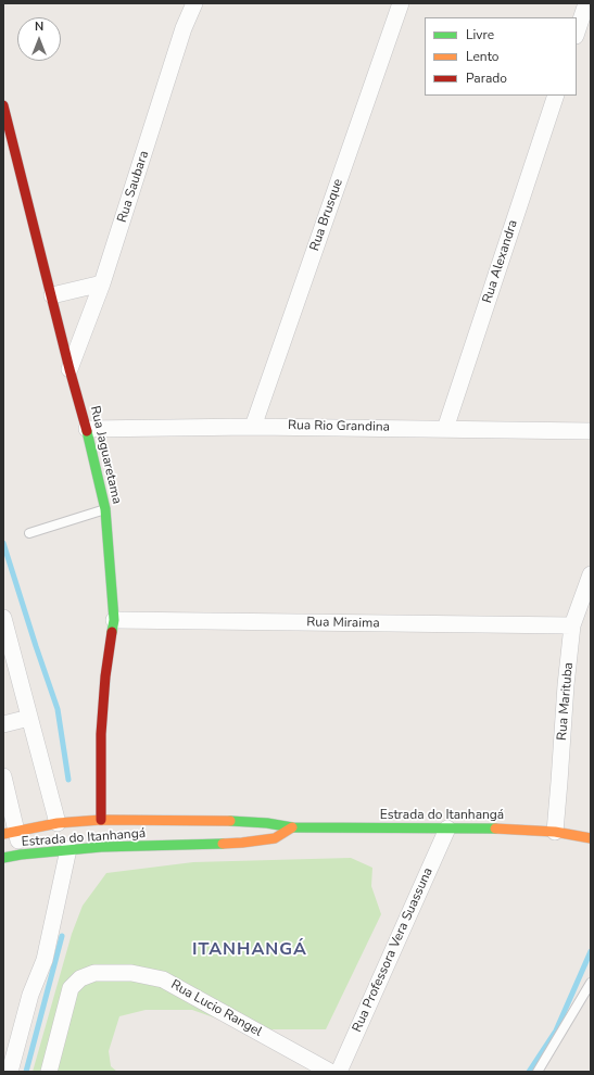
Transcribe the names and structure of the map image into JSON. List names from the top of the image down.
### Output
{
  "streets": {
    "main road": ["Rua Jaguaretama", "Estrada do Itanhangá"],
    "street": [
      "Rua Saubara",
      "Rua Brusque",
      "Rua Alexandra",
      "Rua Rio Grandina",
      "Rua Miraima",
      "Rua Marituba",
      "Rua Professora Vera Suassuna",
      "Rua Lucio Rangel"
    ]
  },
  "crossings": [
    ["Rua Saubara", "Rua Jaguaretama"],
    ["Rua Brusque", "Rua Rio Grandina"],
    ["Rua Alexandra", "Rua Rio Grandina"],
    ["Rua Rio Grandina", "Rua Jaguaretama"],
    ["Rua Jaguaretama", "Rua Miraima"],
    ["Rua Jaguaretama", "Estrada do Itanhangá"],
    ["Rua Miraima", "Rua Marituba"],
    ["Rua Marituba", "Estrada do Itanhangá"],
    ["Estrada do Itanhangá", "Rua Professora Vera Suassuna"]
  ],
  "districts": ["ITANHANGÁ"],
  "legend": ["Livre", "Lento", "Parado"],
  "north": "top"
}
